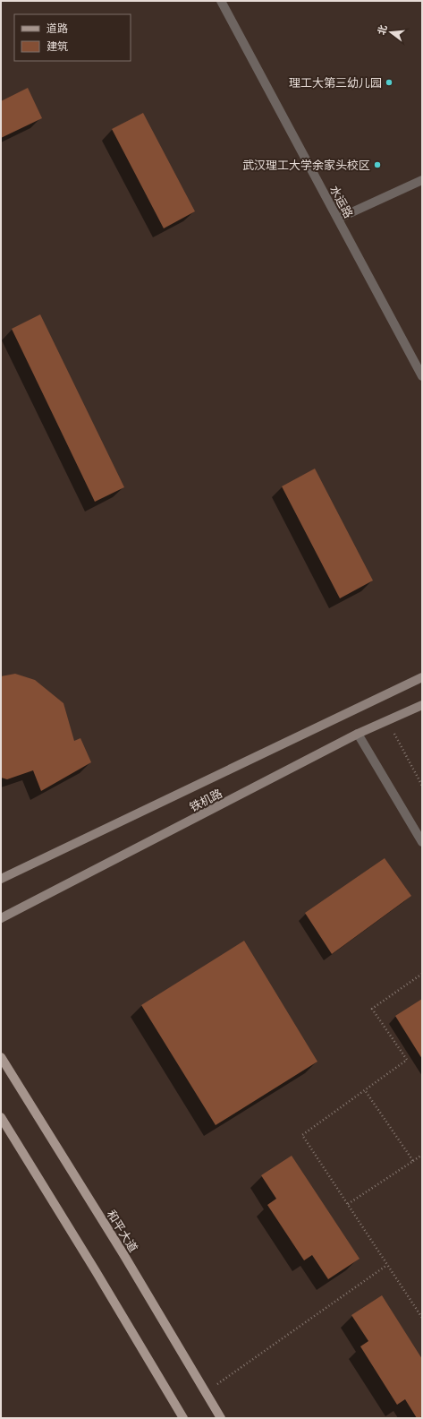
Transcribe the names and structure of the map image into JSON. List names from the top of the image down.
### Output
{
  "streets": {
    "main road": ["铁机路", "和平大道"],
    "street": ["水运路"]
  },
  "places": ["理工大第三幼儿园", "武汉理工大学余家头校区"],
  "legend": ["道路", "建筑"],
  "north": "left"
}
